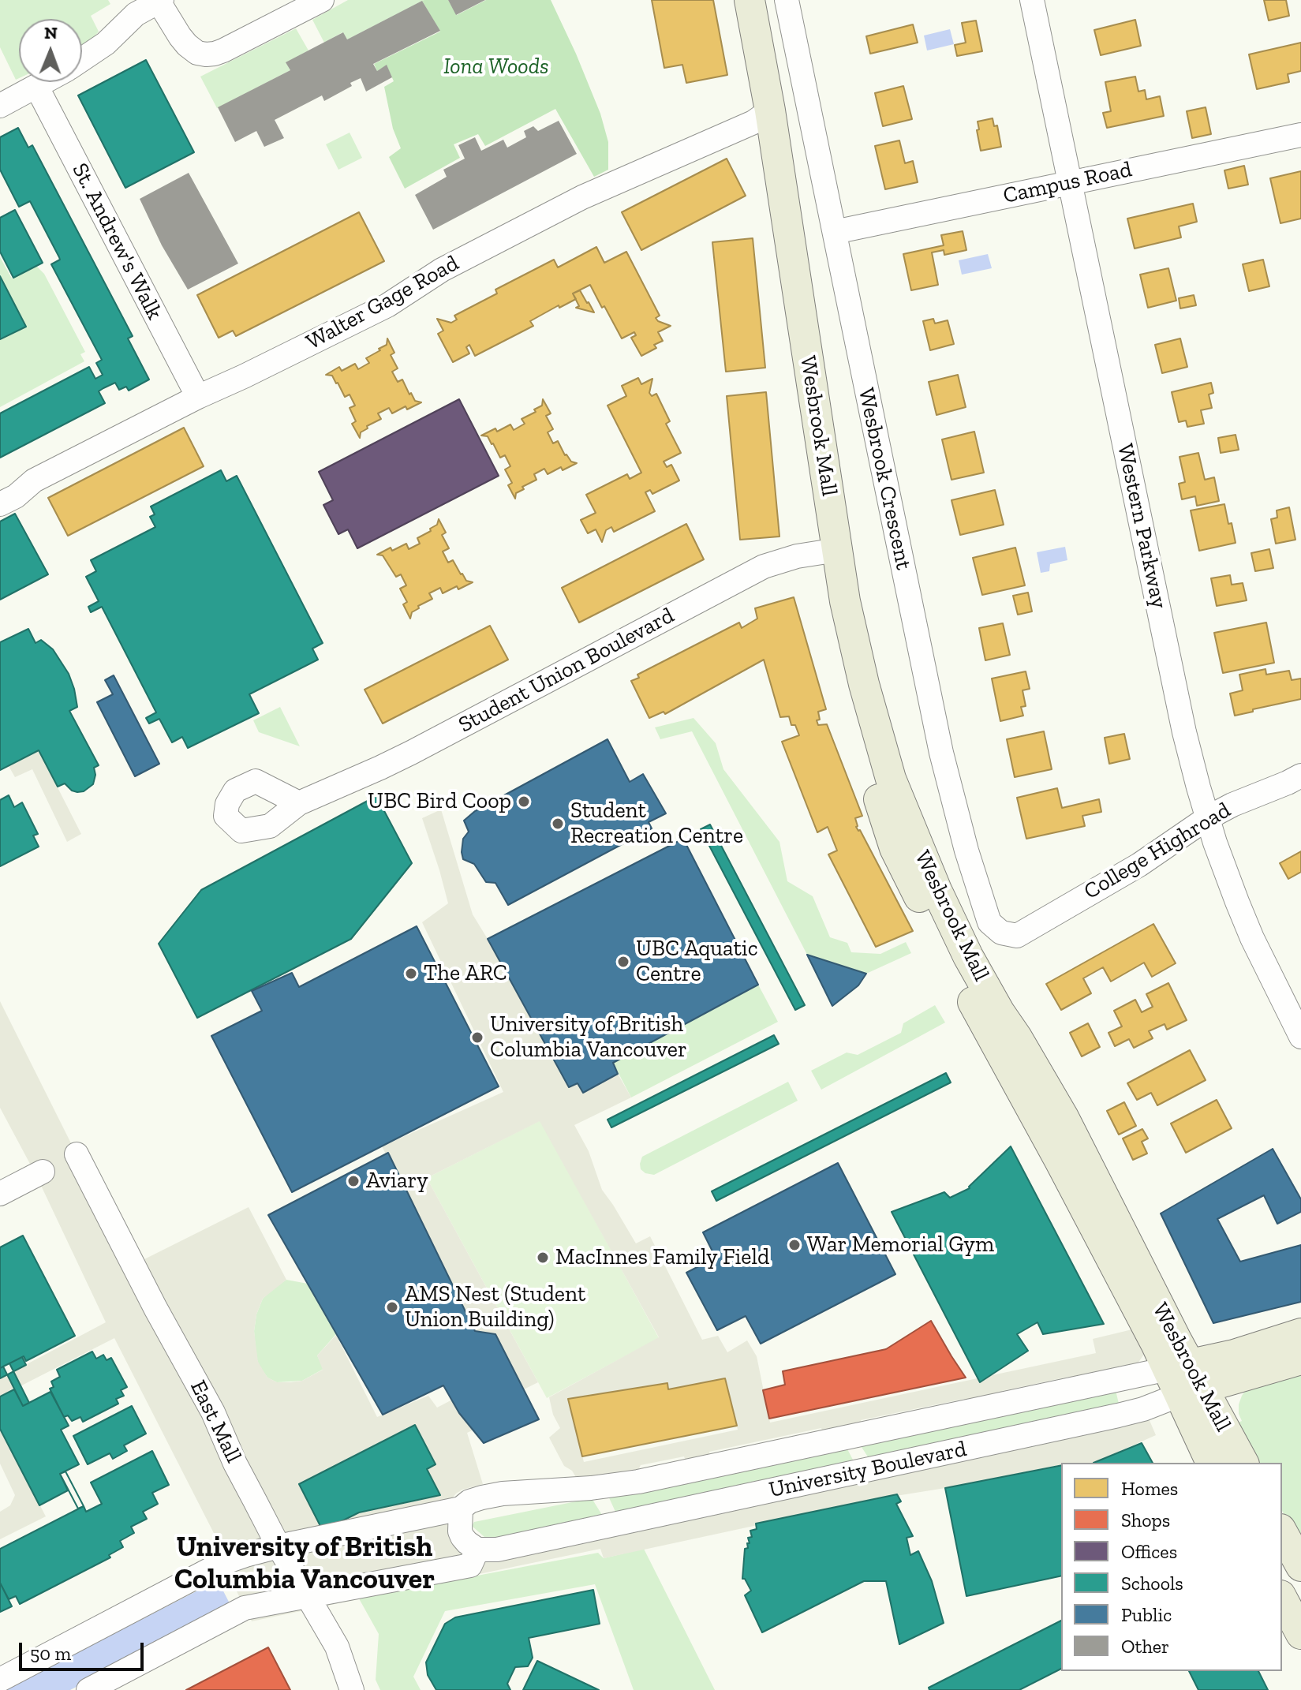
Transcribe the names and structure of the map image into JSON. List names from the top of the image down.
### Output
{
  "streets": {
    "main road": ["Wesbrook Mall", "University Boulevard"],
    "street": [
      "Campus Road",
      "St. Andrew's Walk",
      "Walter Gage Road",
      "Wesbrook Crescent",
      "Western Parkway",
      "Student Union Boulevard",
      "College Highroad",
      "East Mall"
    ]
  },
  "crossings": [
    ["Campus Road", "Wesbrook Crescent"],
    ["Campus Road", "Western Parkway"],
    ["St. Andrew's Walk", "Walter Gage Road"],
    ["Walter Gage Road", "Wesbrook Mall"],
    ["Wesbrook Mall", "Student Union Boulevard"],
    ["Wesbrook Mall", "University Boulevard"],
    ["Wesbrook Crescent", "College Highroad"],
    ["Western Parkway", "College Highroad"],
    ["East Mall", "University Boulevard"]
  ],
  "districts": ["University of British Columbia Vancouver"],
  "parks": ["Iona Woods"],
  "places": [
    "UBC Bird Coop",
    "Student Recreation Centre",
    "UBC Aquatic Centre",
    "The ARC",
    "University of British Columbia Vancouver",
    "Aviary",
    "War Memorial Gym",
    "MacInnes Family Field",
    "AMS Nest (Student Union Building)"
  ],
  "legend": [
    "Homes",
    "Shops",
    "Offices",
    "Schools",
    "Public",
    "Other"
  ],
  "scale_bar": "50 m",
  "north": "top"
}
